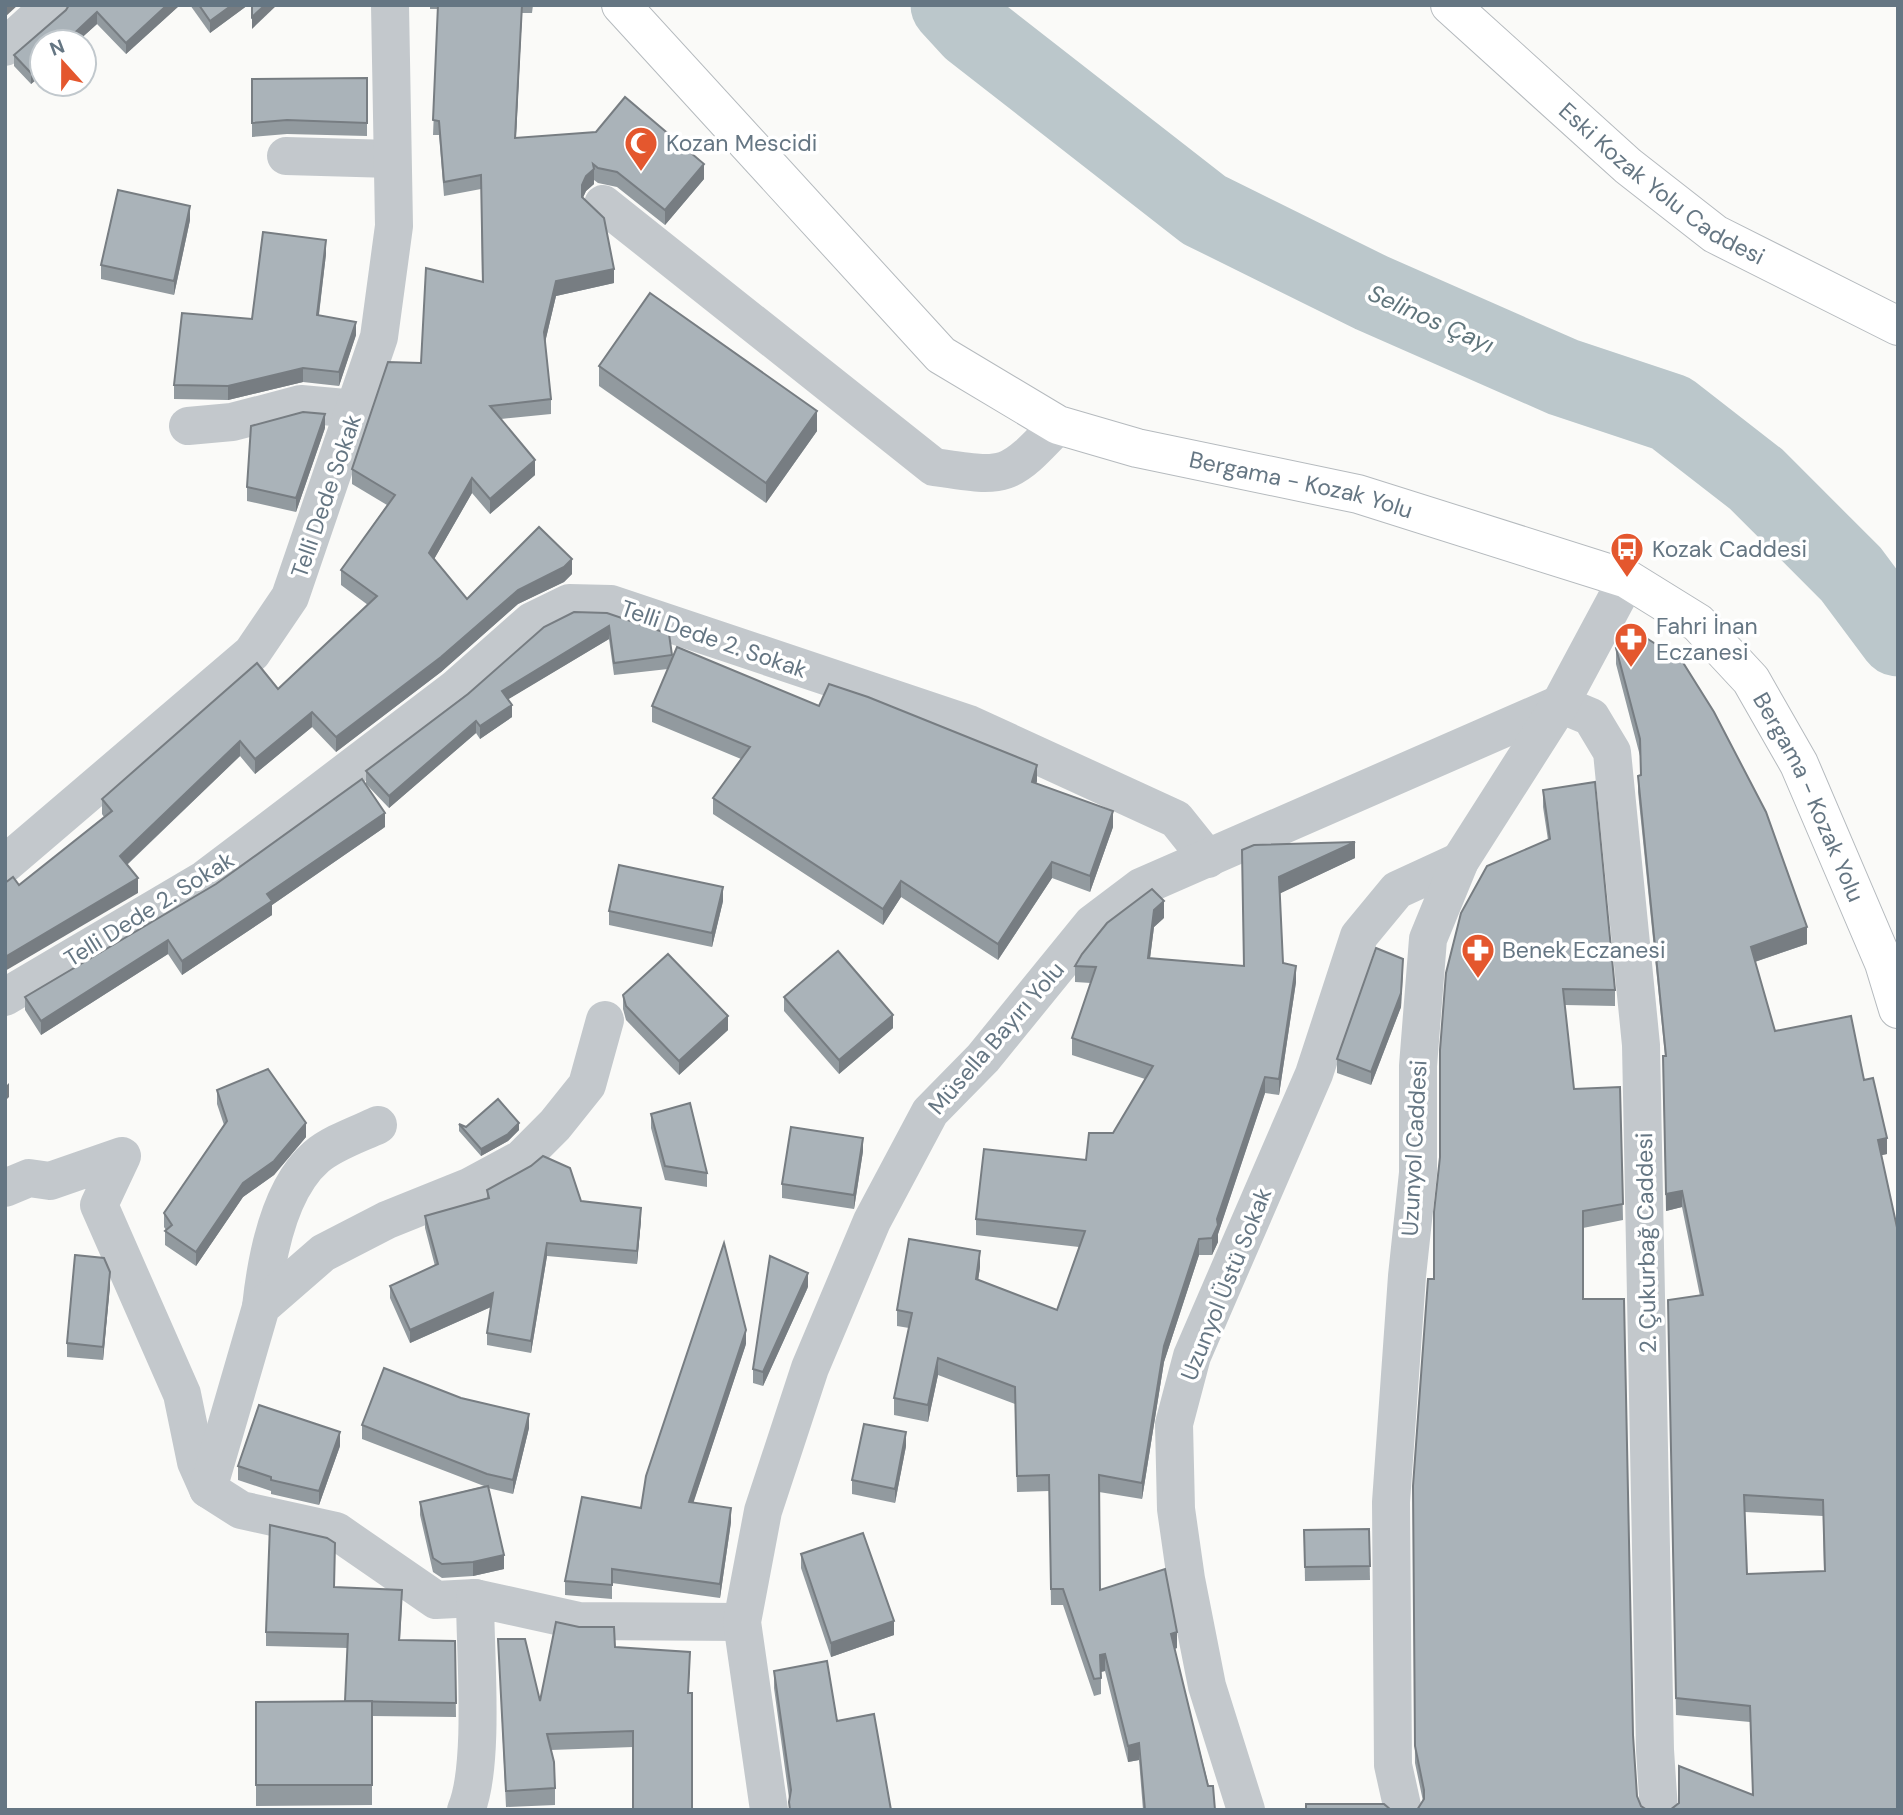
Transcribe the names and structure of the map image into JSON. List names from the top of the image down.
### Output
{
  "streets": {
    "main road": ["Eski Kozak Yolu Caddesi", "Bergama - Kozak Yolu"],
    "street": [
      "Telli Dede Sokak",
      "Telli Dede 2. Sokak",
      "Müsella Bayırı Yolu",
      "Uzunyol Caddesi",
      "2. Çukurbağ Caddesi",
      "Uzunyol Üstü Sokak"
    ]
  },
  "crossings": [
    ["Bergama - Kozak Yolu", "Uzunyol Caddesi"],
    ["Telli Dede 2. Sokak", "Müsella Bayırı Yolu"],
    ["Müsella Bayırı Yolu", "Uzunyol Caddesi"],
    ["Müsella Bayırı Yolu", "2. Çukurbağ Caddesi"],
    ["Uzunyol Caddesi", "2. Çukurbağ Caddesi"],
    ["Uzunyol Caddesi", "Uzunyol Üstü Sokak"]
  ],
  "water": ["Selinos Çayı"],
  "places": {
    "mosque": ["Kozan Mescidi"],
    "bus stop": ["Kozak Caddesi"],
    "pharmacy": ["Fahri İnan Eczanesi", "Benek Eczanesi"]
  },
  "north": "top"
}
